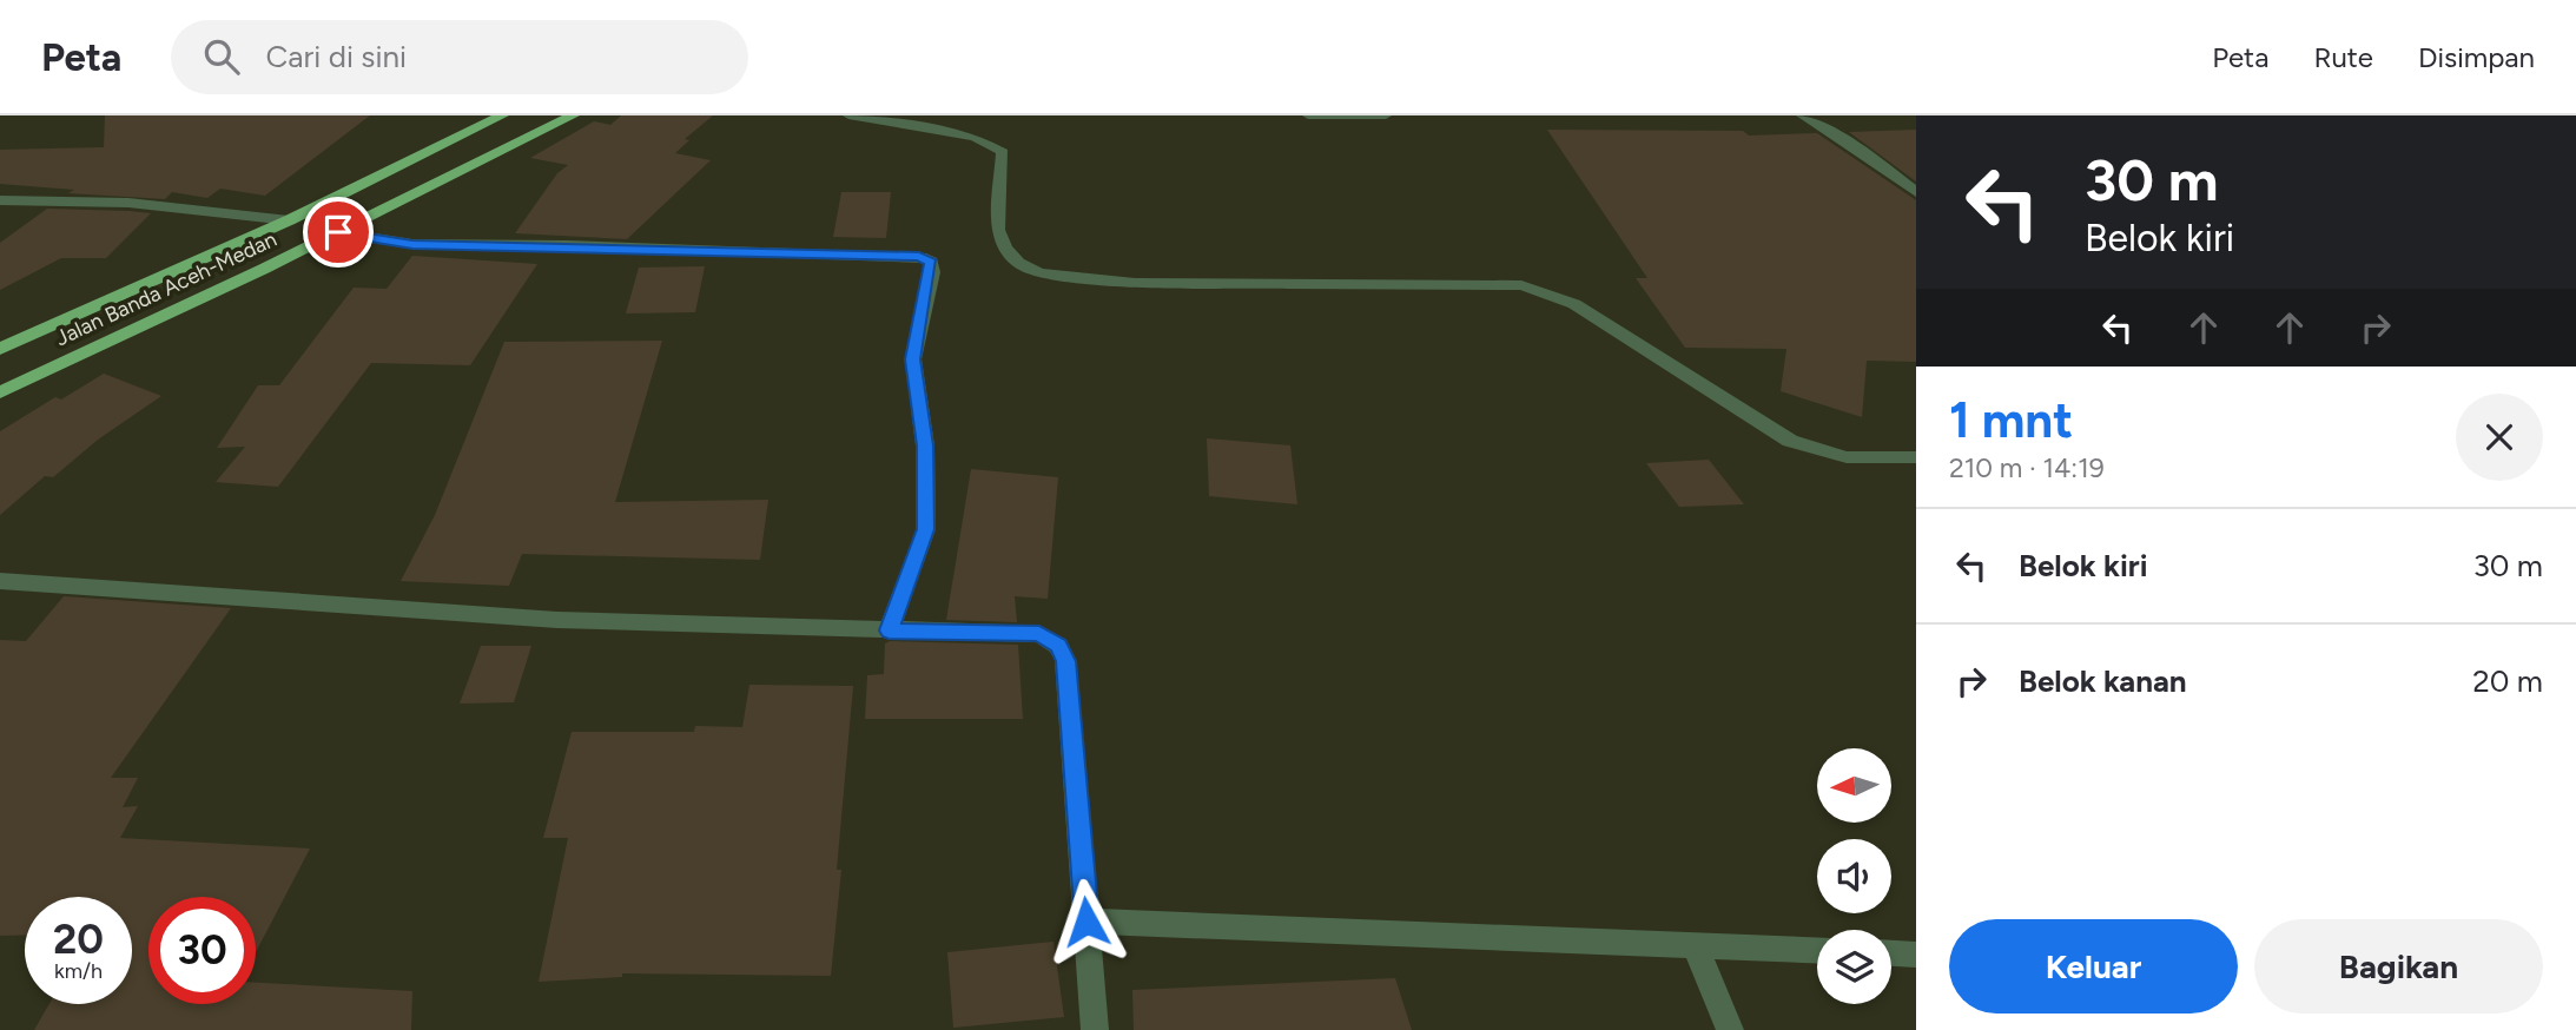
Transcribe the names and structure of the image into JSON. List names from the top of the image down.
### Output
{
  "streets": {
    "highway": ["Jalan Banda Aceh-Medan"]
  },
  "north": "left",
  "page": {
    "header": "Peta",
    "search": "Cari di sini",
    "nav": ["Peta", "Rute", "Disimpan"],
    "turn": ["30 m", "Belok kiri"],
    "heading": ["1 mnt", "210 m · 14:19"],
    "list": [
      {
        "name": "Belok kiri",
        "value": "30 m"
      },
      {
        "name": "Belok kanan",
        "value": "20 m"
      }
    ],
    "speed": "20 km/h",
    "limit": "30",
    "buttons": ["Keluar", "Bagikan"]
  }
}
